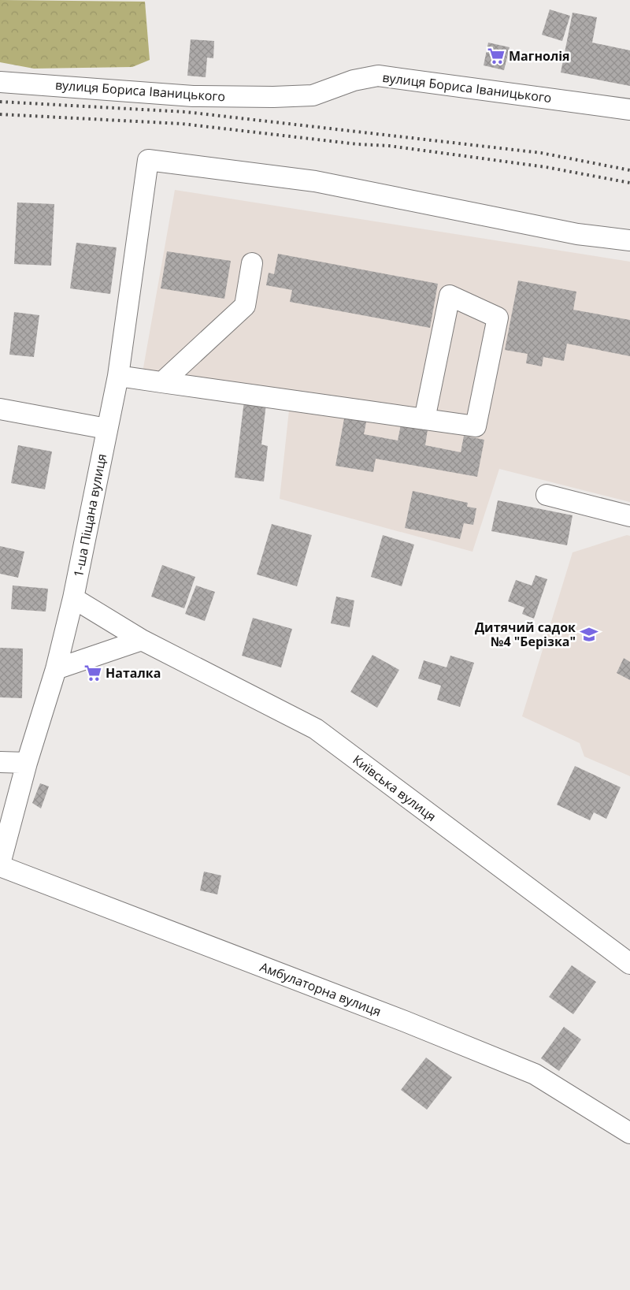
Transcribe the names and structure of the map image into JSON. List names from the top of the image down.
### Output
{
  "streets": {
    "street": [
      "вулиця Бориса Іваницького",
      "1-ша Піщана вулиця",
      "Київська вулиця",
      "Амбулаторна вулиця"
    ]
  },
  "crossings": [
    ["1-ша Піщана вулиця", "Київська вулиця"],
    ["1-ша Піщана вулиця", "Амбулаторна вулиця"]
  ],
  "places": {
    "supermarket": ["Магнолія", "Наталка"],
    "school or university": ["Дитячий садок №4 \"Берізка\""]
  }
}
